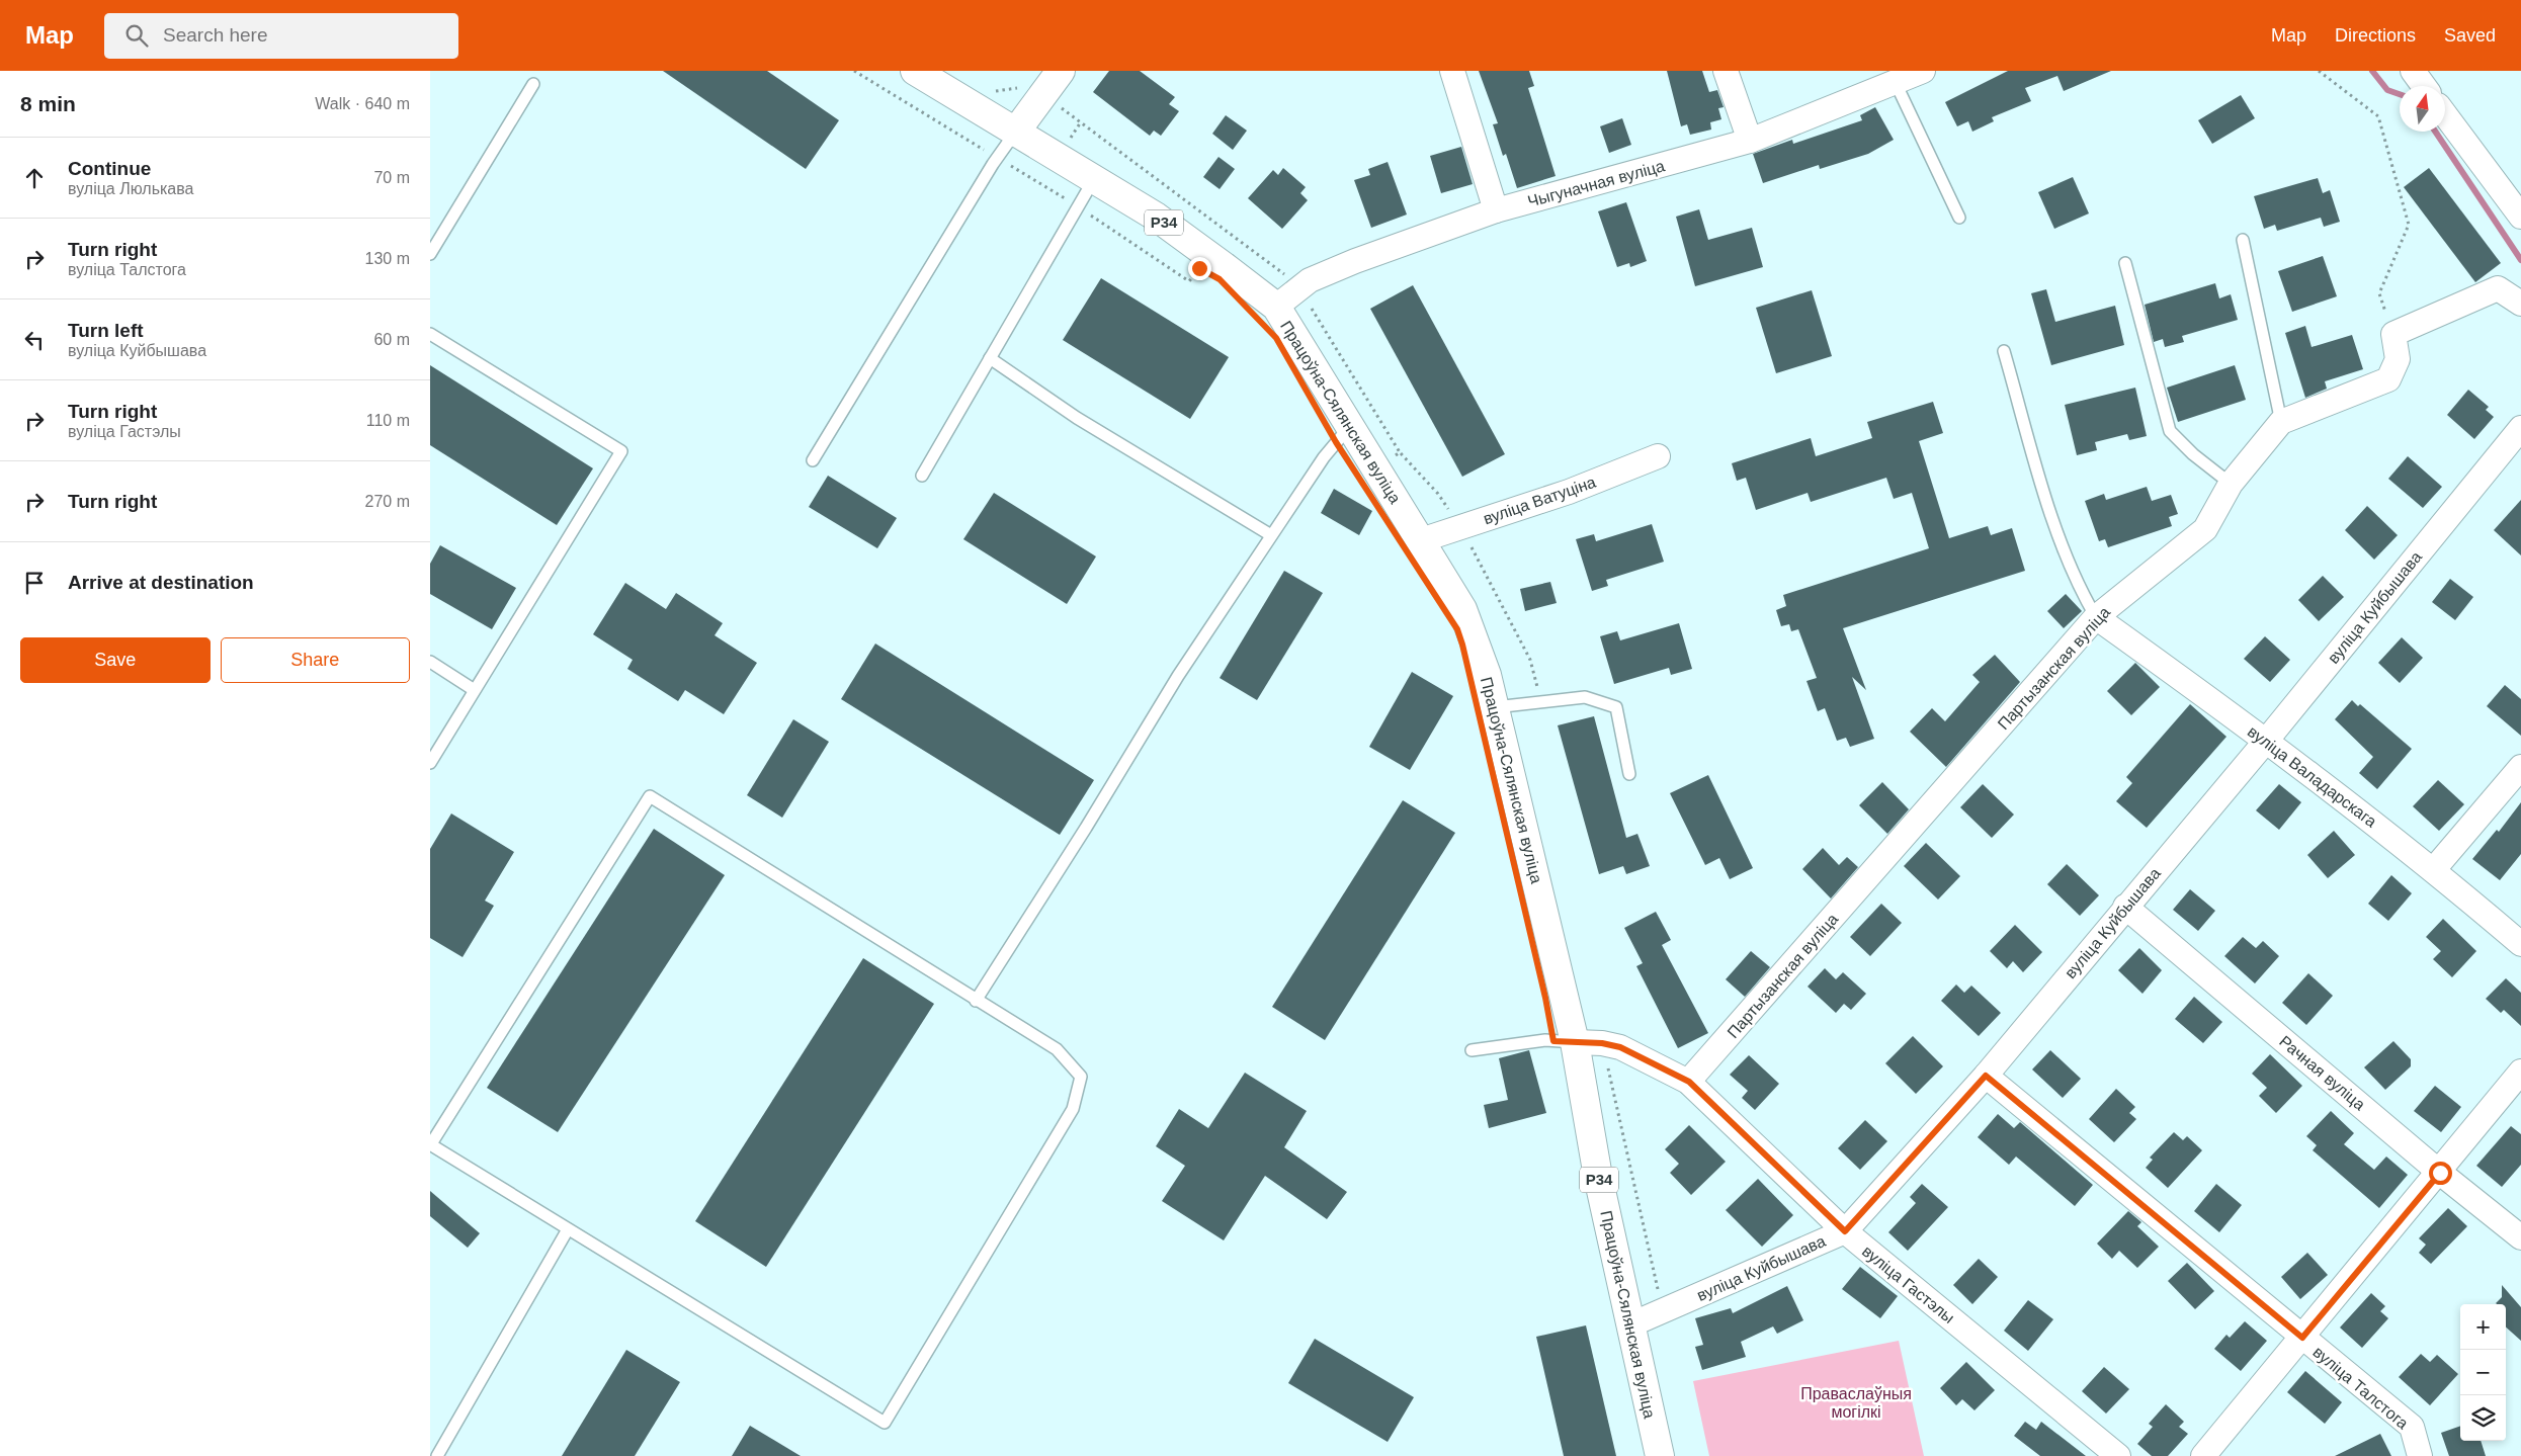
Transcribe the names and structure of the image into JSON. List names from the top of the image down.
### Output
{
  "streets": {
    "main road": ["Р34", "Працоўна-Сялянская вуліца"],
    "street": [
      "Чыгуначная вуліца",
      "вуліца Ватуціна",
      "вуліца Куйбышава",
      "Партызанская вуліца",
      "вуліца Валадарскага",
      "Рачная вуліца",
      "вуліца Гастэлы",
      "вуліца Талстога"
    ]
  },
  "crossings": [
    ["Чыгуначная вуліца", "Працоўна-Сялянская вуліца"],
    ["Працоўна-Сялянская вуліца", "вуліца Ватуціна"],
    ["Працоўна-Сялянская вуліца", "вуліца Куйбышава"],
    ["Працоўна-Сялянская вуліца", "вуліца Гастэлы"],
    ["вуліца Куйбышава", "вуліца Валадарскага"],
    ["вуліца Куйбышава", "Рачная вуліца"],
    ["вуліца Куйбышава", "вуліца Гастэлы"],
    ["вуліца Куйбышава", "вуліца Талстога"],
    ["Партызанская вуліца", "вуліца Валадарскага"],
    ["Партызанская вуліца", "вуліца Гастэлы"]
  ],
  "parks": ["Праваслаўныя могілкі"],
  "north": "top",
  "page": {
    "header": "Map",
    "search": "Search here",
    "nav": ["Map", "Directions", "Saved"],
    "heading": ["8 min", "Walk · 640 m"],
    "list": [
      ["Continue", "вуліца Люлькава", "70 m"],
      ["Turn right", "вуліца Талстога", "130 m"],
      ["Turn left", "вуліца Куйбышава", "60 m"],
      ["Turn right", "вуліца Гастэлы", "110 m"],
      ["Turn right", "270 m"],
      "Arrive at destination"
    ],
    "buttons": ["Save", "Share"],
    "map_buttons": ["+", "−"]
  }
}
